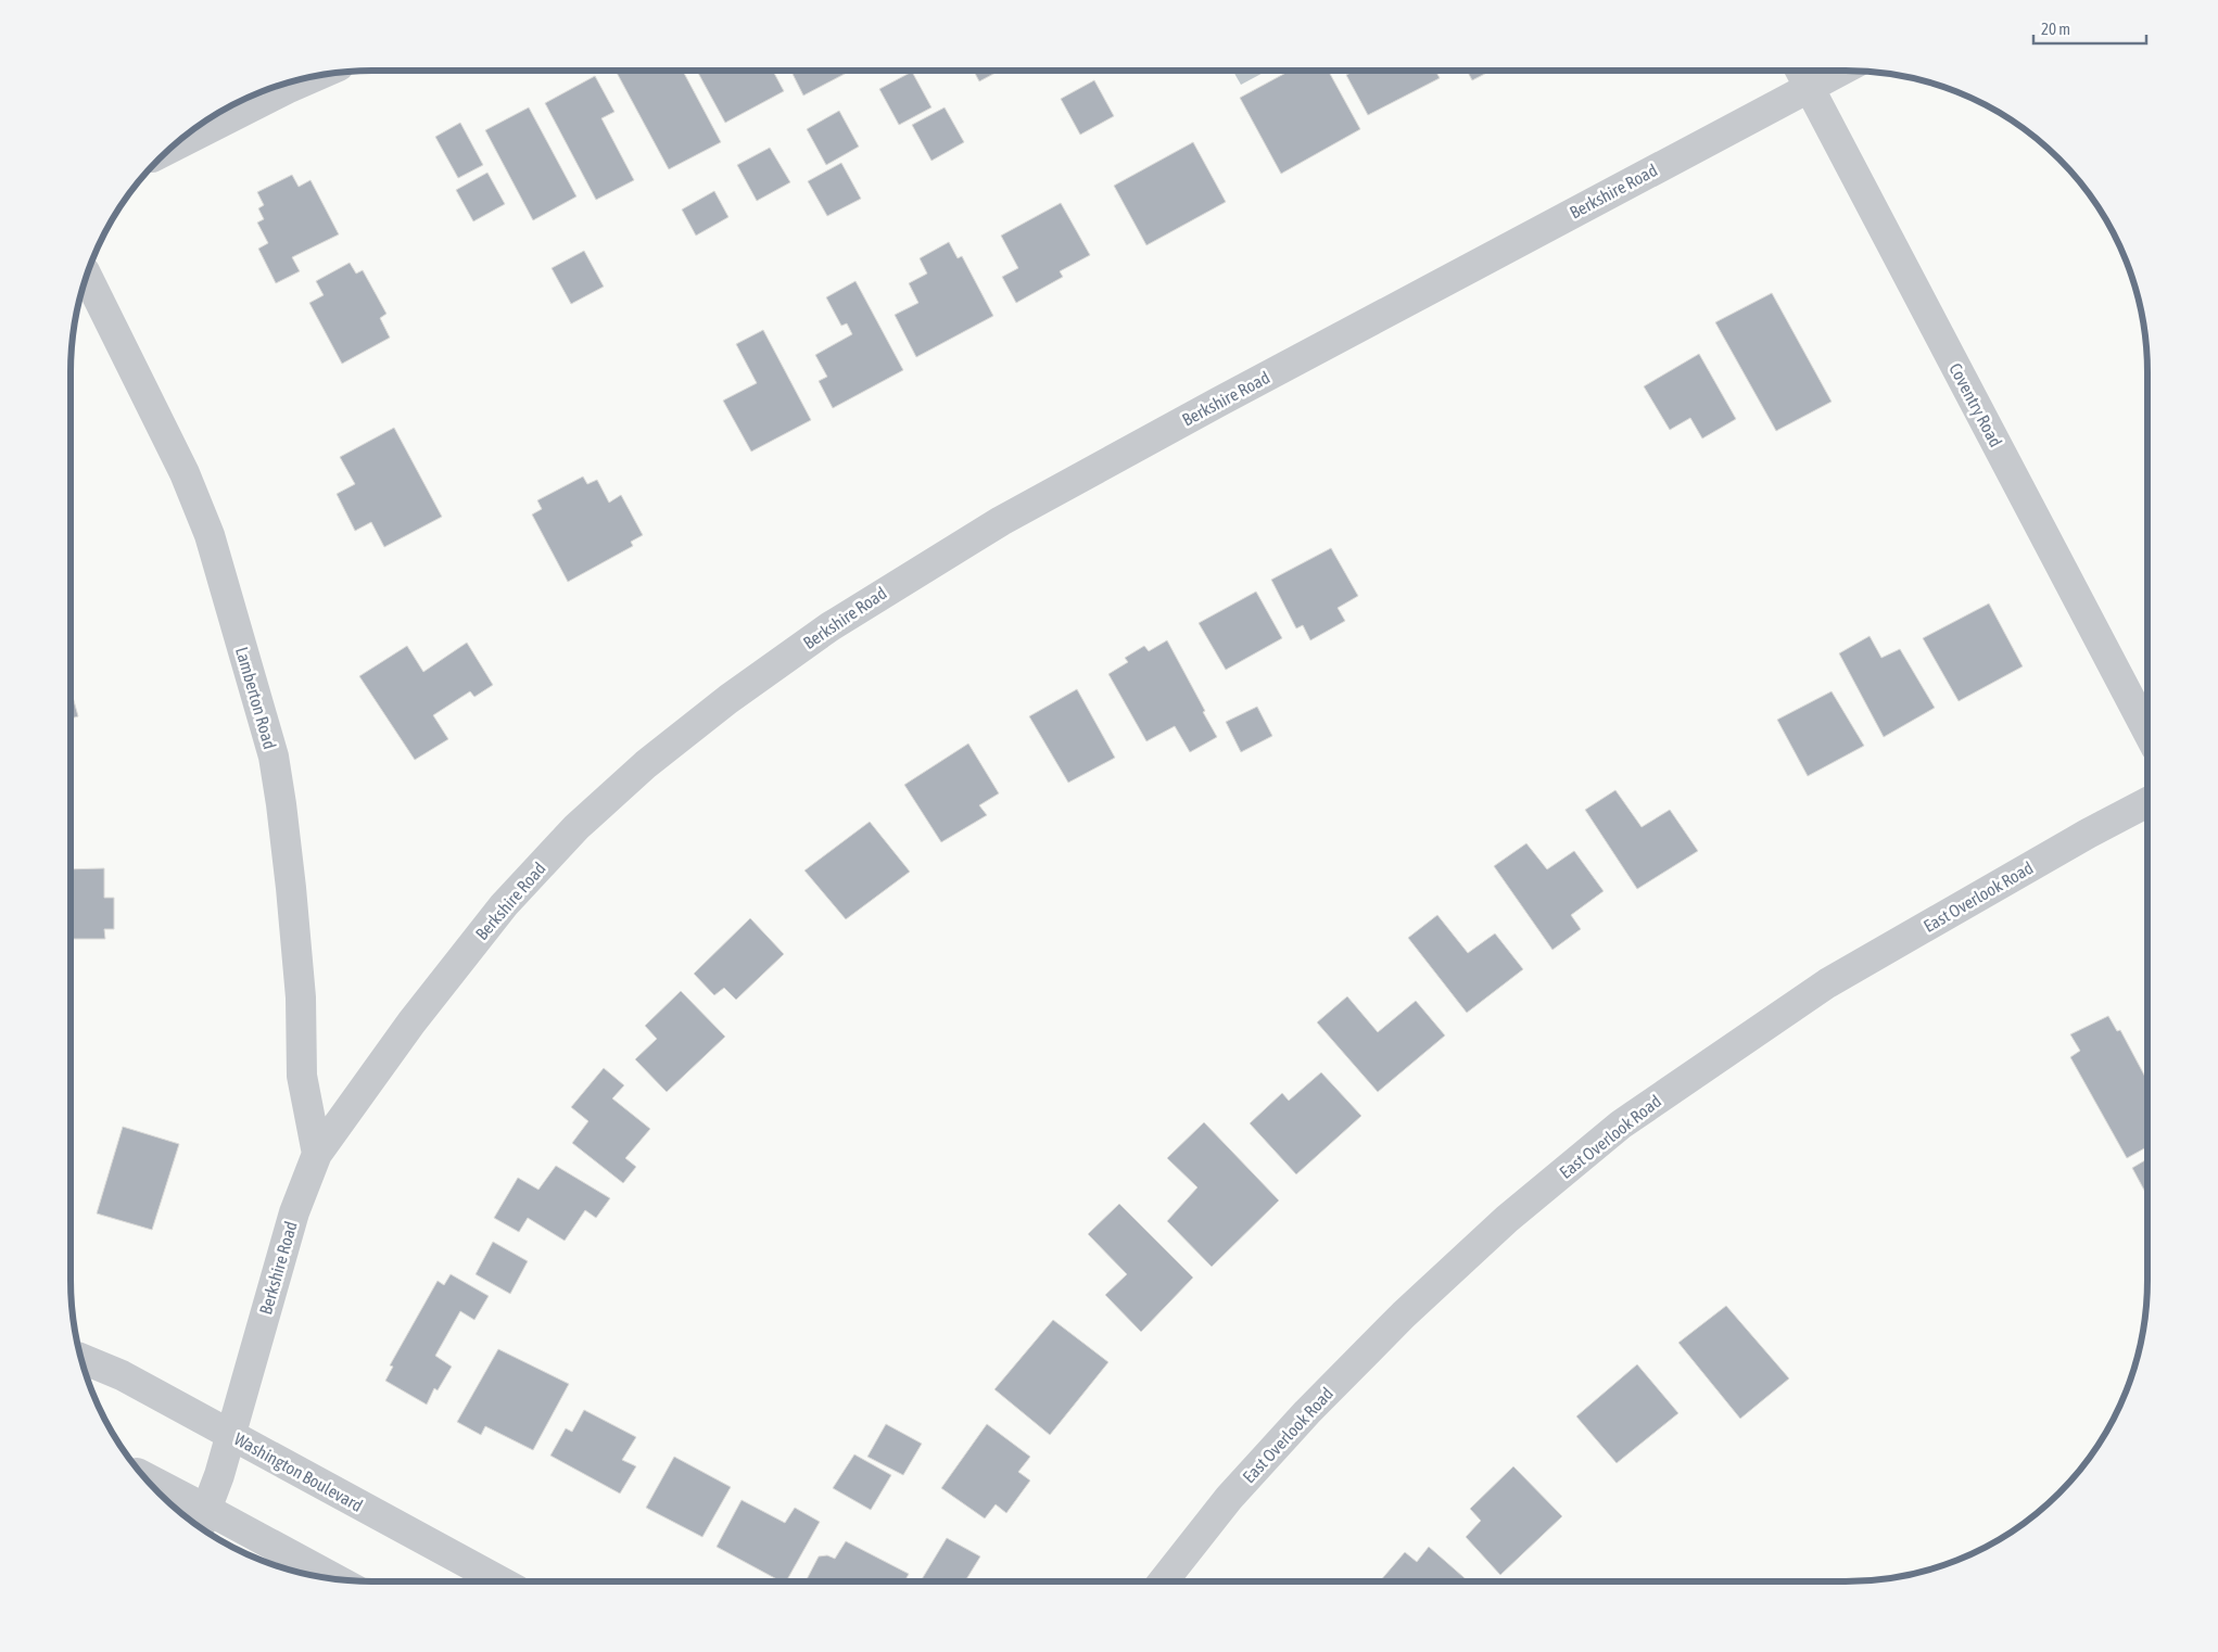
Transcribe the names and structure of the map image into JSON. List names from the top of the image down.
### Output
{
  "streets": {
    "street": [
      "Berkshire Road",
      "Coventry Road",
      "Lamberton Road",
      "East Overlook Road",
      "Washington Boulevard"
    ]
  },
  "crossings": [
    ["Berkshire Road", "Coventry Road"],
    ["Berkshire Road", "Lamberton Road"],
    ["Berkshire Road", "Washington Boulevard"]
  ],
  "scale_bar": "20 m"
}
